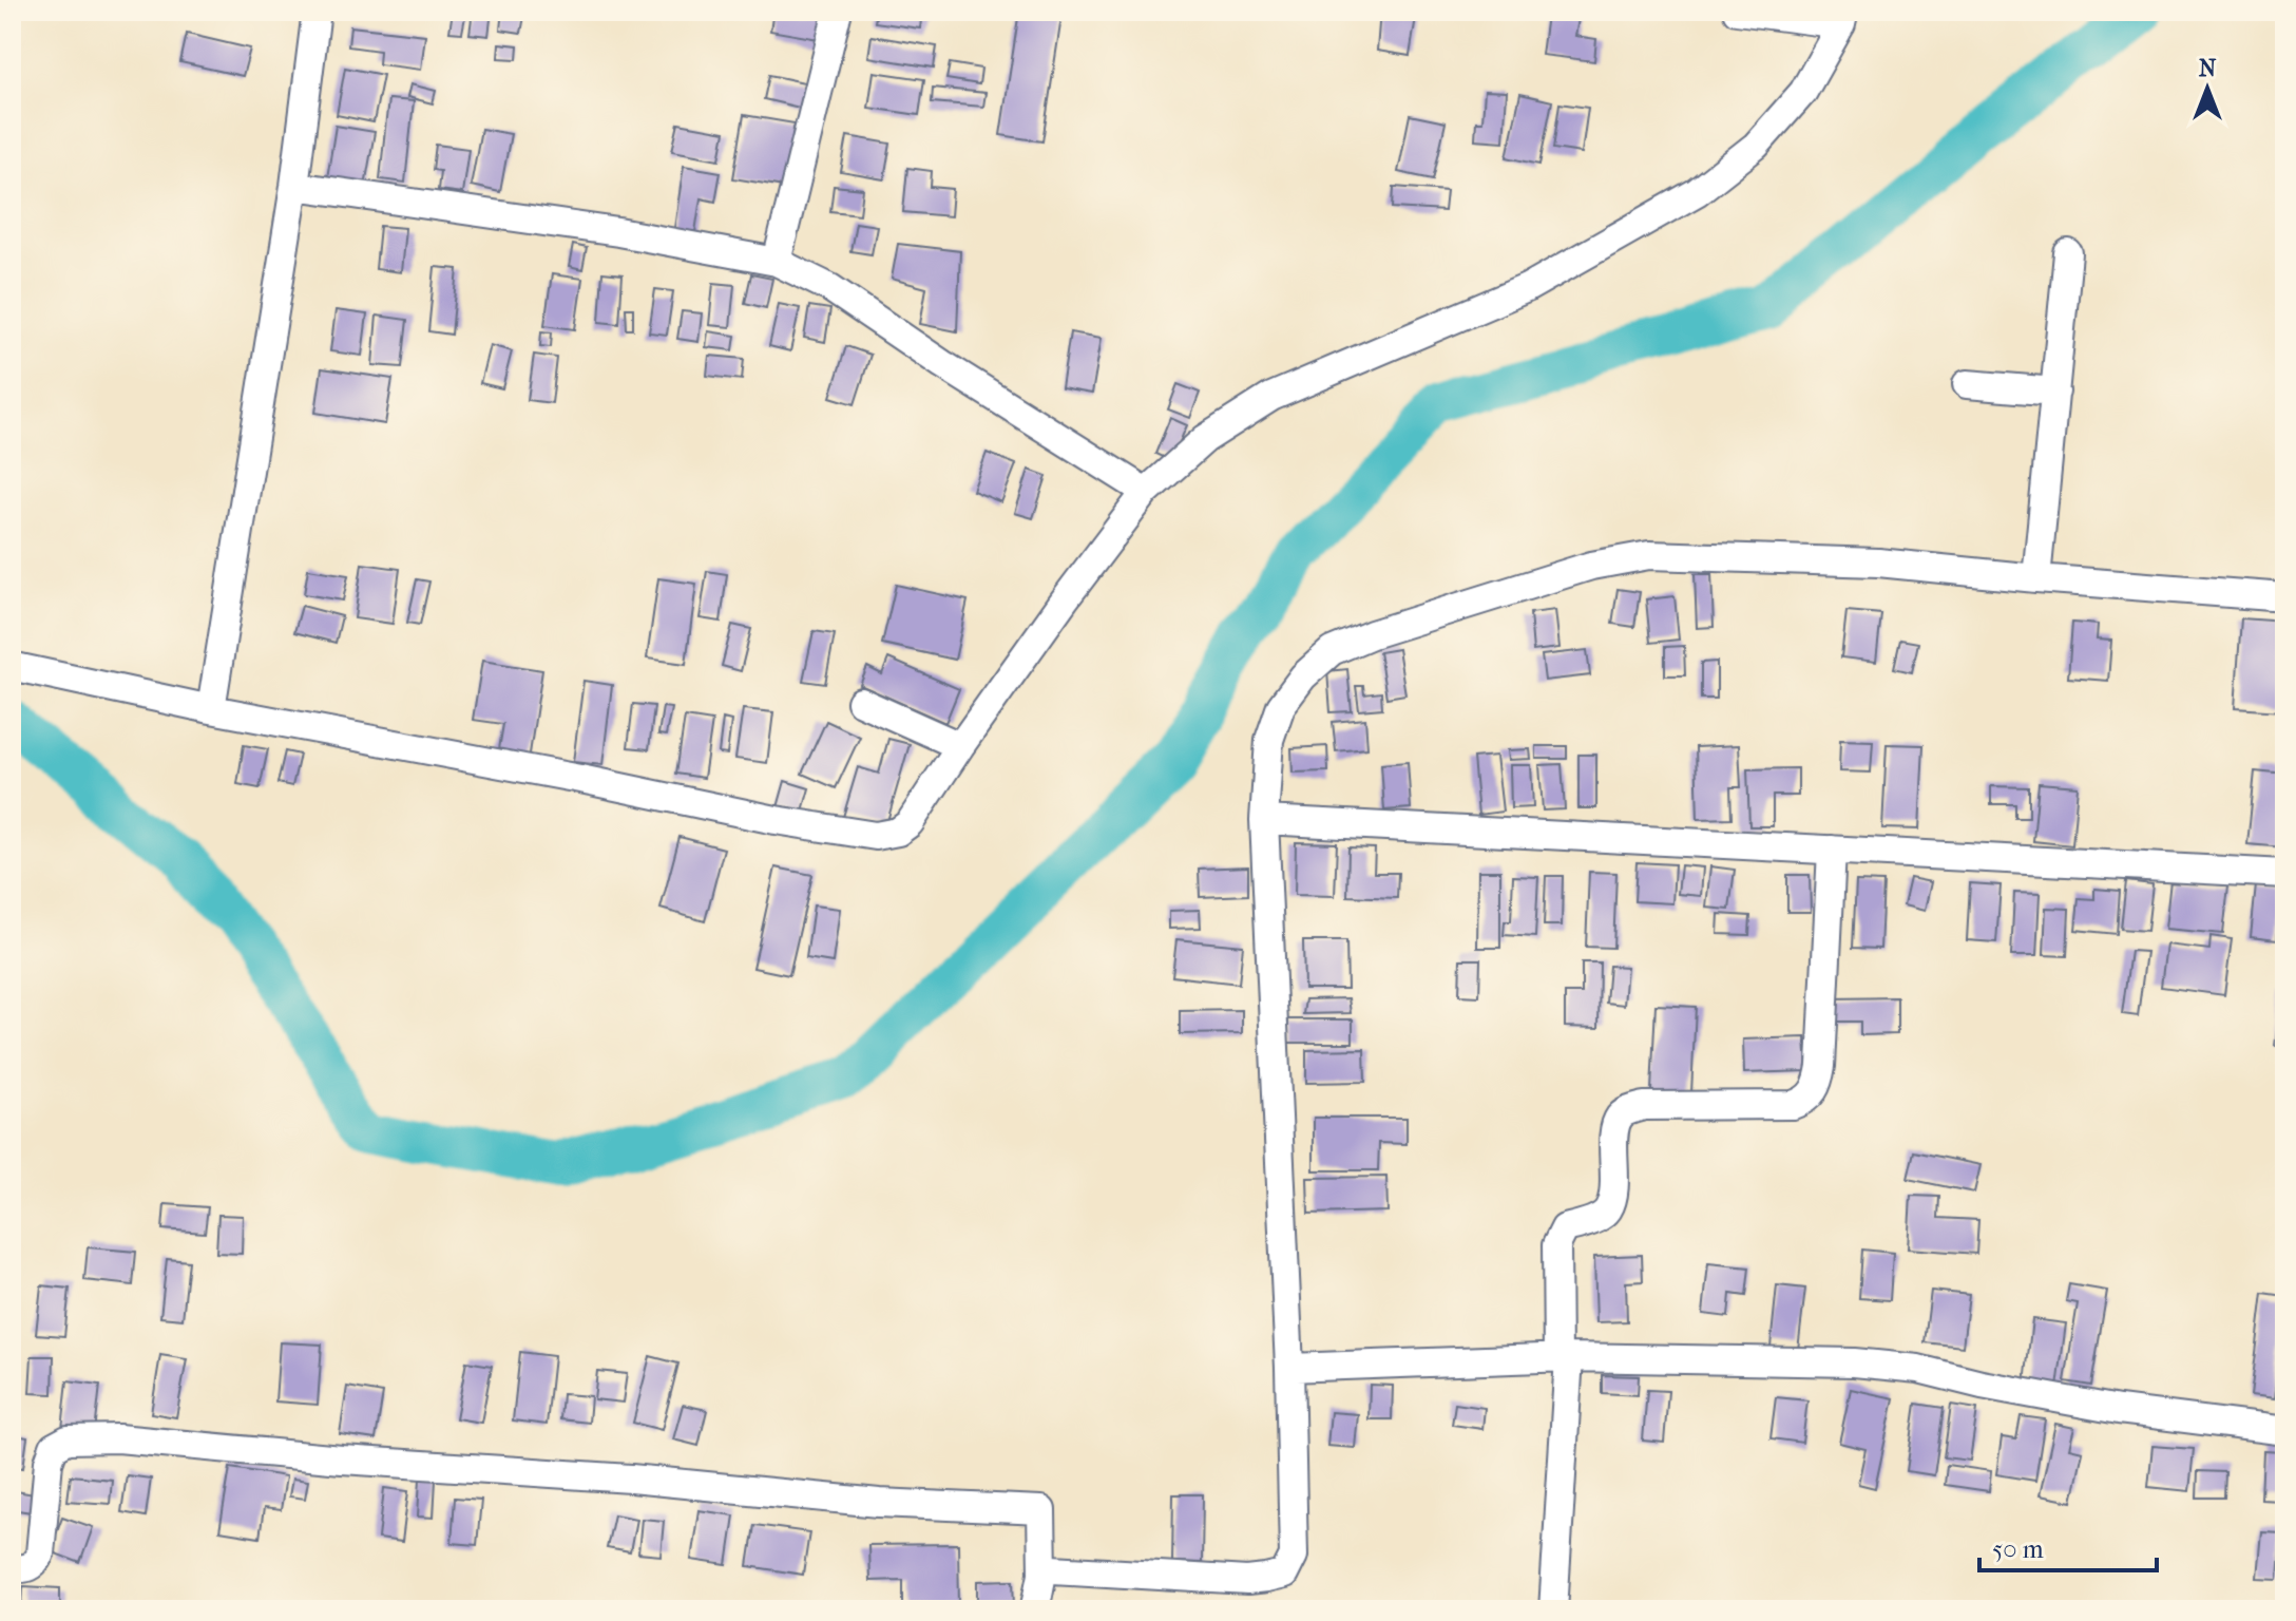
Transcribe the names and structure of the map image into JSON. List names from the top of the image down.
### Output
{
  "scale_bar": "50 m",
  "north": "top"
}
